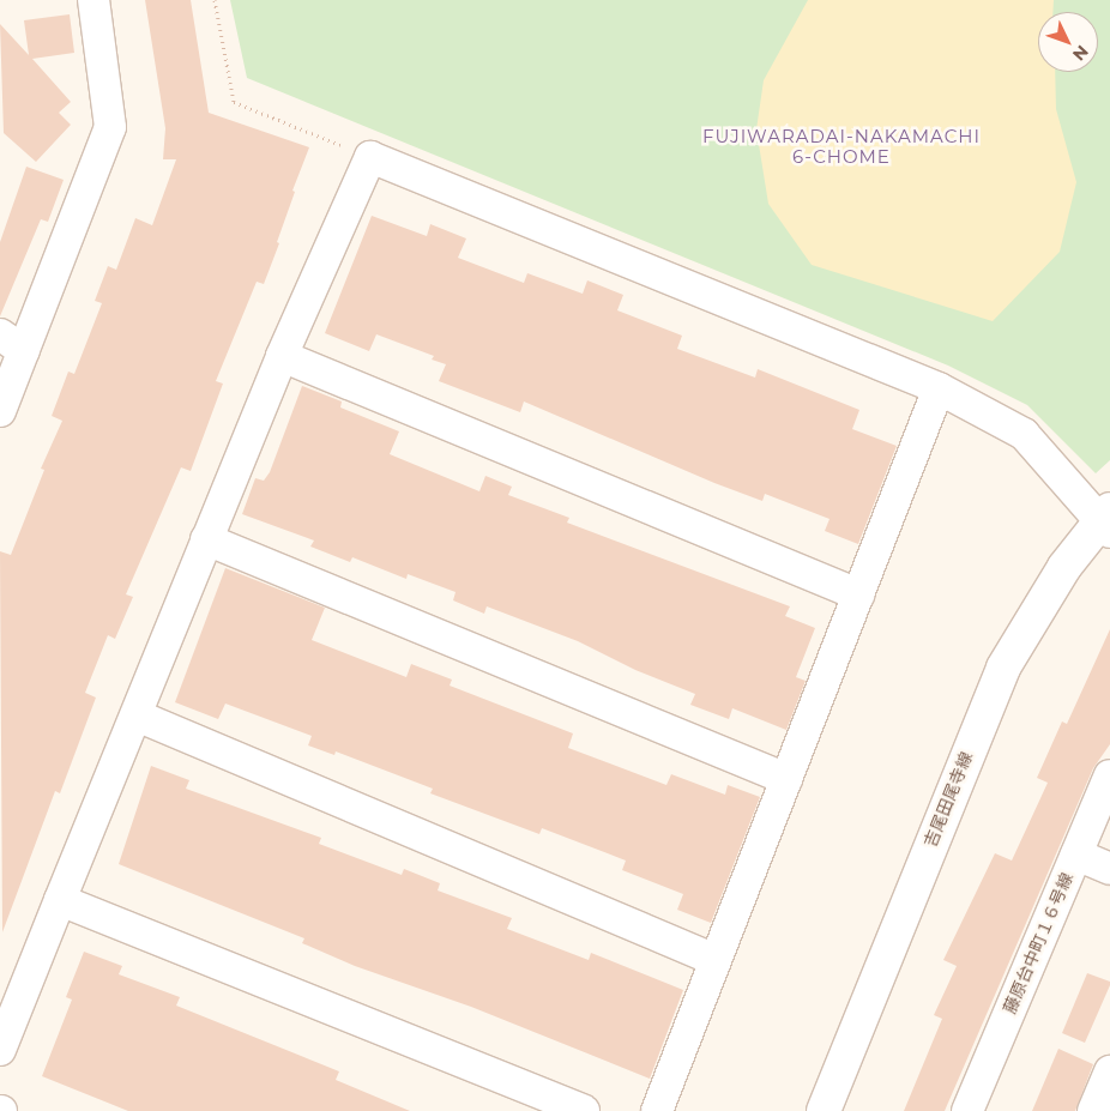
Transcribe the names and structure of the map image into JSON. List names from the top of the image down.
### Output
{
  "streets": {
    "street": ["吉尾田尾寺線", "藤原台中町１６号線"]
  },
  "districts": ["FUJIWARADAI-NAKAMACHI 6-CHOME"],
  "north": "bottom right"
}
